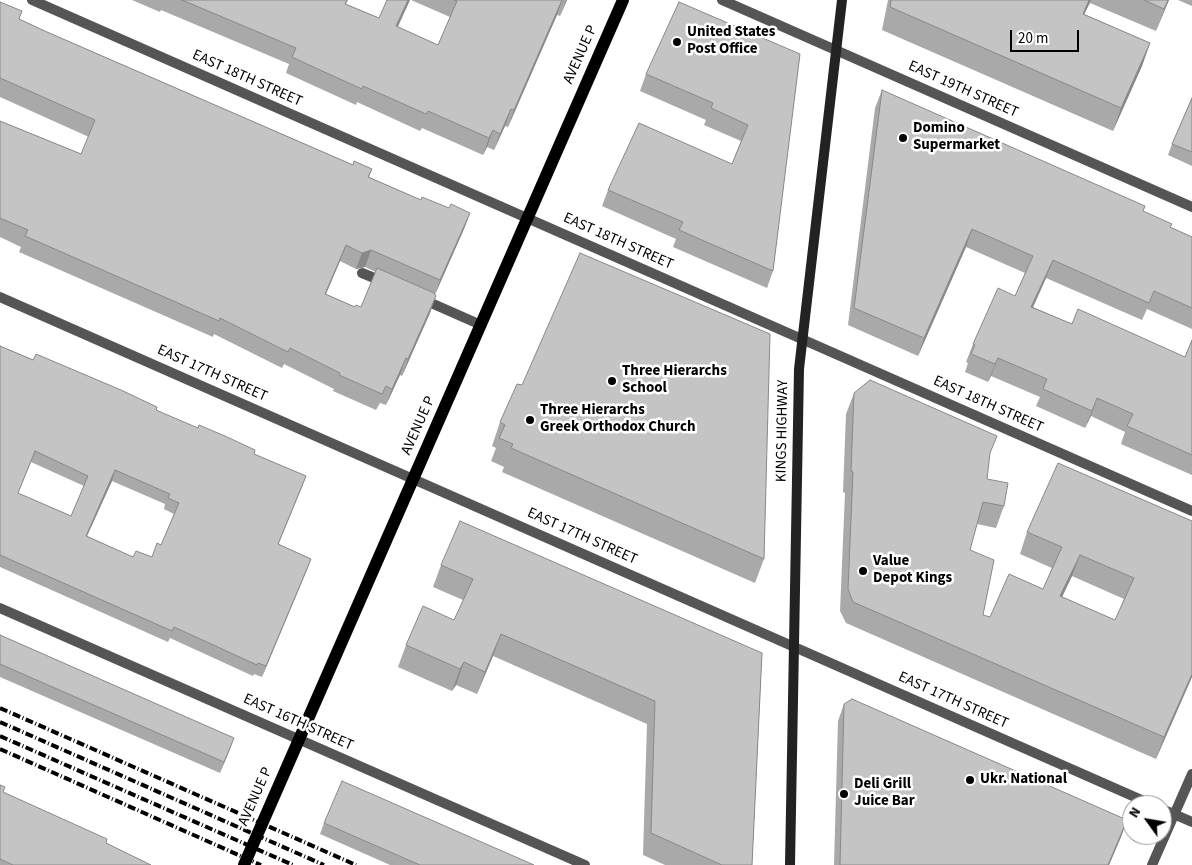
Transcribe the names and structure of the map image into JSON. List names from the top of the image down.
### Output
{
  "streets": {
    "main road": ["AVENUE P"],
    "street": [
      "EAST 18TH STREET",
      "EAST 19TH STREET",
      "EAST 17TH STREET",
      "KINGS HIGHWAY",
      "EAST 16TH STREET"
    ]
  },
  "crossings": [
    ["AVENUE P", "EAST 18TH STREET"],
    ["AVENUE P", "EAST 17TH STREET"],
    ["AVENUE P", "EAST 16TH STREET"],
    ["EAST 18TH STREET", "KINGS HIGHWAY"],
    ["EAST 19TH STREET", "KINGS HIGHWAY"],
    ["EAST 17TH STREET", "KINGS HIGHWAY"]
  ],
  "places": [
    "United States Post Office",
    "Domino Supermarket",
    "Three Hierarchs School",
    "Three Hierarchs Greek Orthodox Church",
    "Value Depot Kings",
    "Ukr. National",
    "Deli Grill Juice Bar"
  ],
  "scale_bar": "20 m",
  "north": "top left"
}
